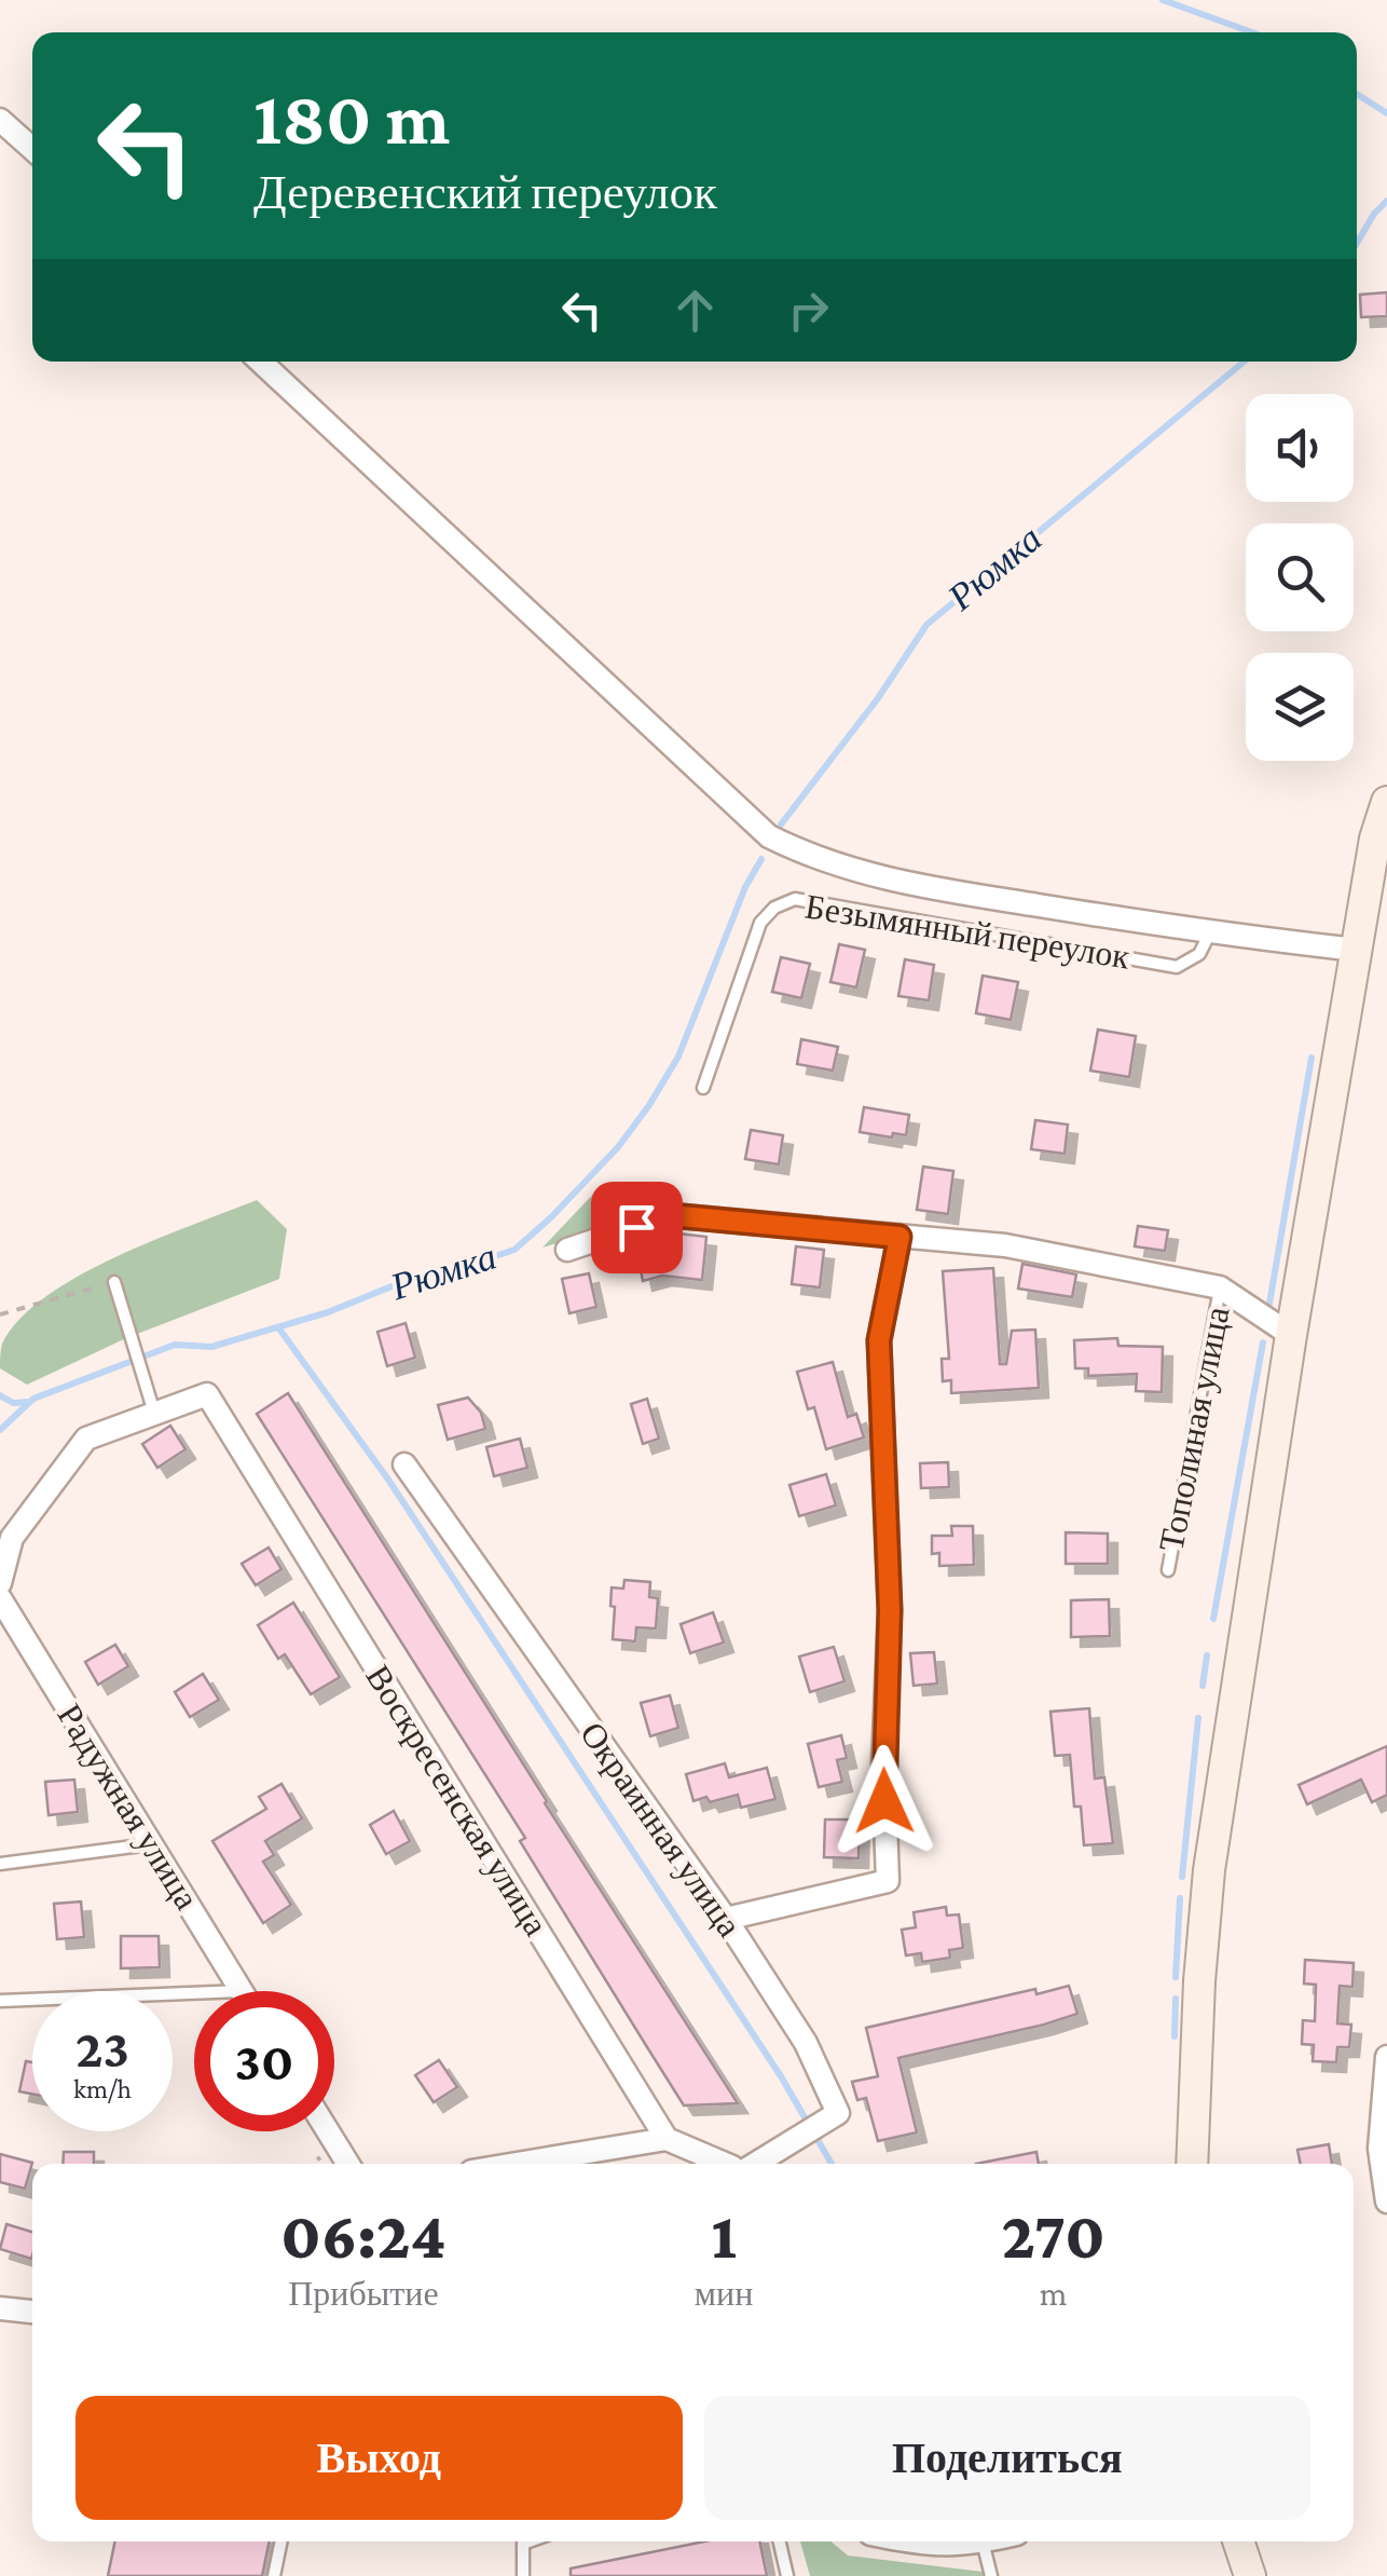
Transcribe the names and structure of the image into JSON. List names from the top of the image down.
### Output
{
  "streets": {
    "street": ["Воскресенская улица", "Радужная улица", "Окраинная улица"],
    "lane": ["Безымянный переулок", "Тополиная улица"]
  },
  "water": ["Рюмка"],
  "page": {
    "turn": ["180 m", "Деревенский переулок"],
    "speed": "23 km/h",
    "limit": "30",
    "eta": [
      "06:24",
      "Прибытие",
      "1",
      "мин",
      "270",
      "m"
    ],
    "buttons": ["Выход", "Поделиться"]
  }
}
